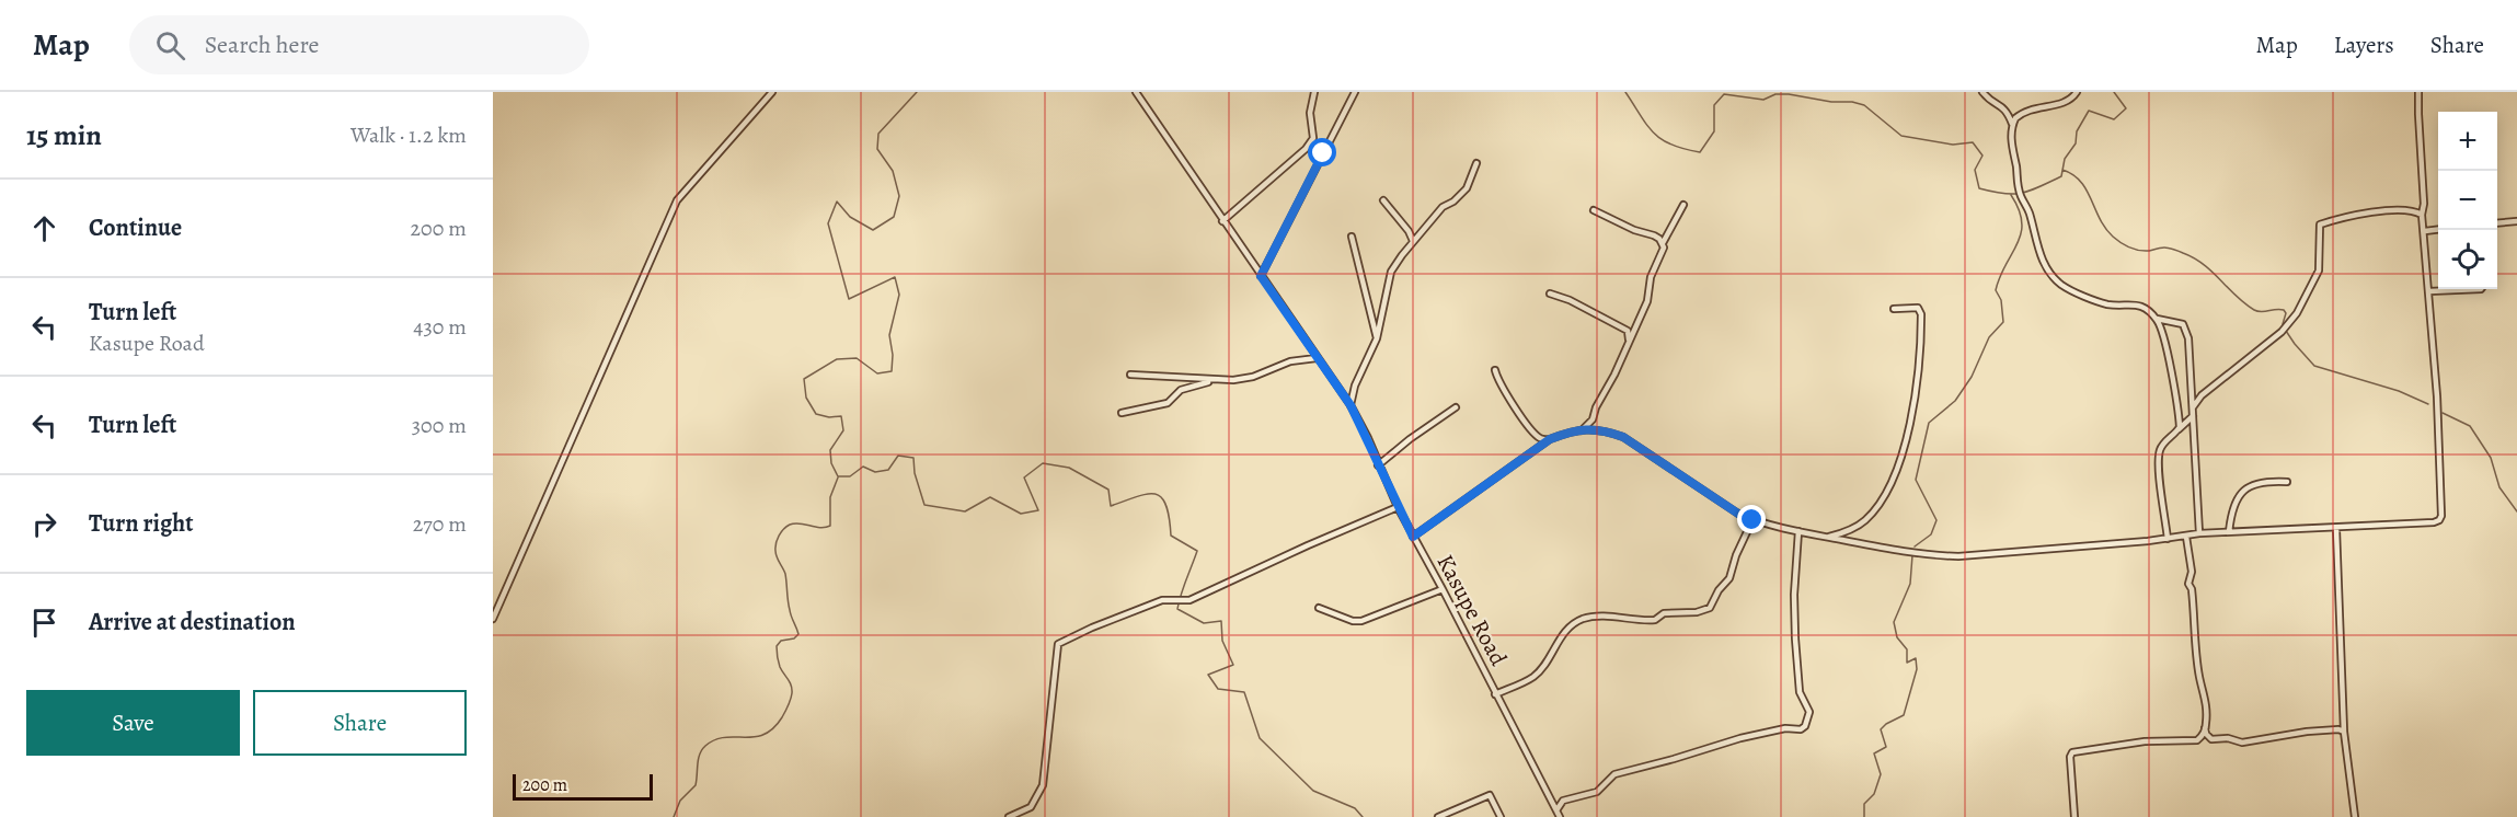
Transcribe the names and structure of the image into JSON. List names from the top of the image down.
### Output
{
  "streets": {
    "street": ["Kasupe Road"]
  },
  "scale_bar": "200 m",
  "page": {
    "header": "Map",
    "search": "Search here",
    "nav": ["Map", "Layers", "Share"],
    "heading": ["15 min", "Walk · 1.2 km"],
    "map_buttons": ["+", "−"],
    "list": [
      ["Continue", "200 m"],
      ["Turn left", "Kasupe Road", "430 m"],
      ["Turn left", "300 m"],
      ["Turn right", "270 m"],
      "Arrive at destination"
    ],
    "buttons": ["Save", "Share"],
    "scale": "200 m"
  }
}
